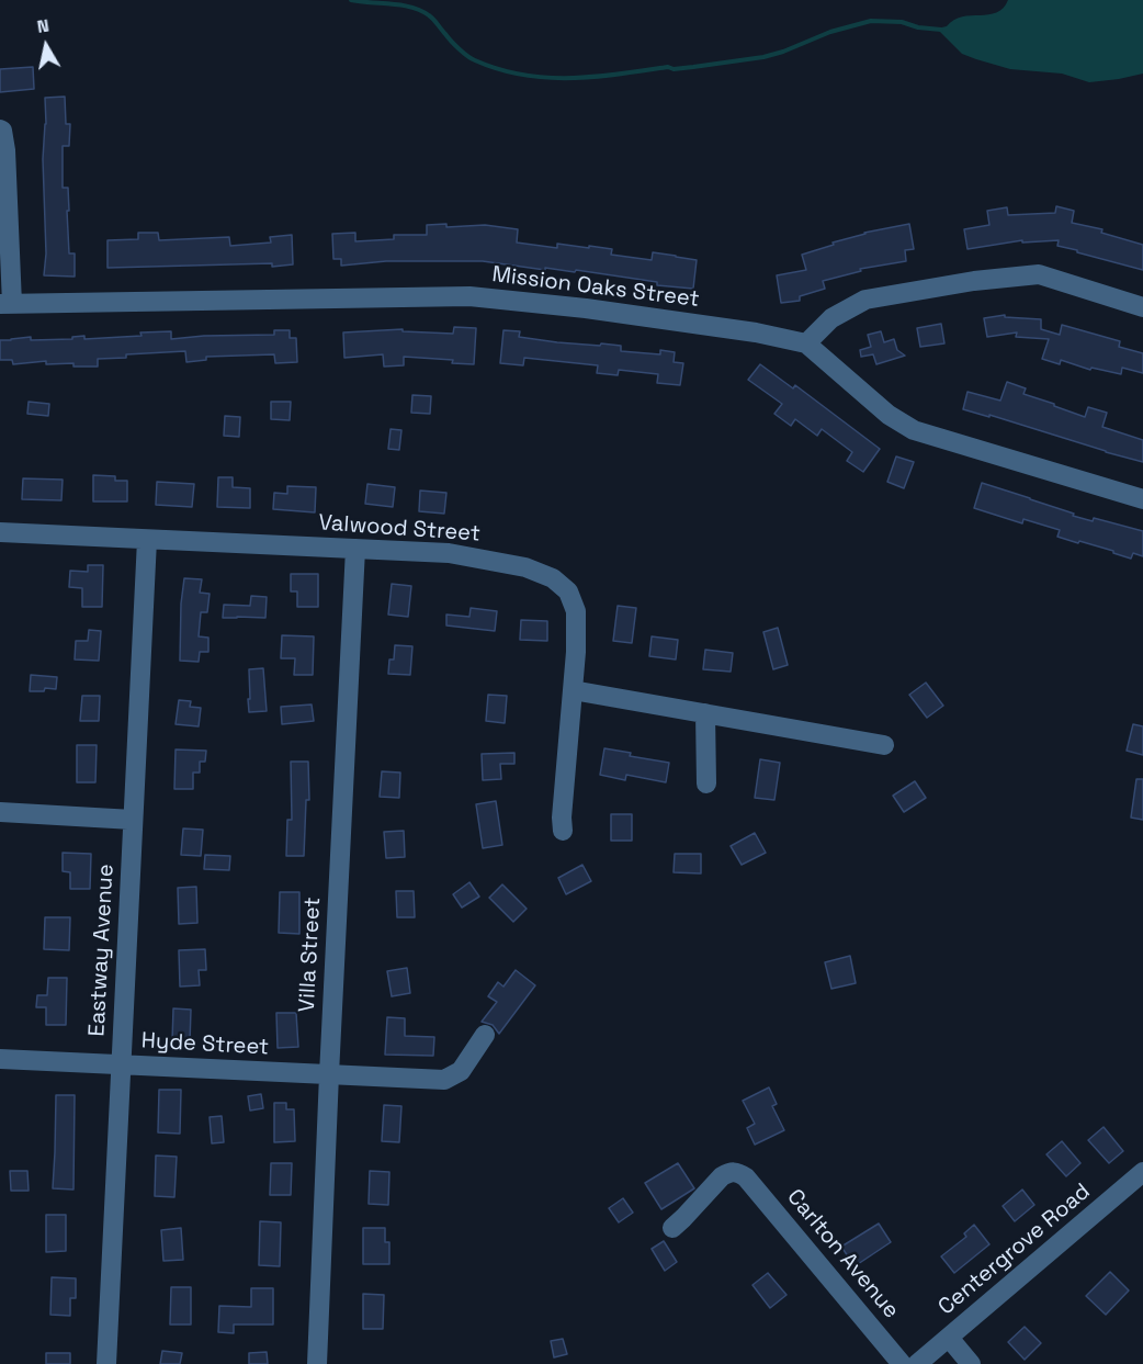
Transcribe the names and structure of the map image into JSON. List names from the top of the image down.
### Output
{
  "streets": {
    "street": [
      "Mission Oaks Street",
      "Valwood Street",
      "Eastway Avenue",
      "Villa Street",
      "Hyde Street",
      "Centergrove Road",
      "Carlton Avenue"
    ]
  },
  "crossings": [
    ["Valwood Street", "Eastway Avenue"],
    ["Valwood Street", "Villa Street"],
    ["Eastway Avenue", "Hyde Street"],
    ["Villa Street", "Hyde Street"]
  ],
  "north": "top"
}
